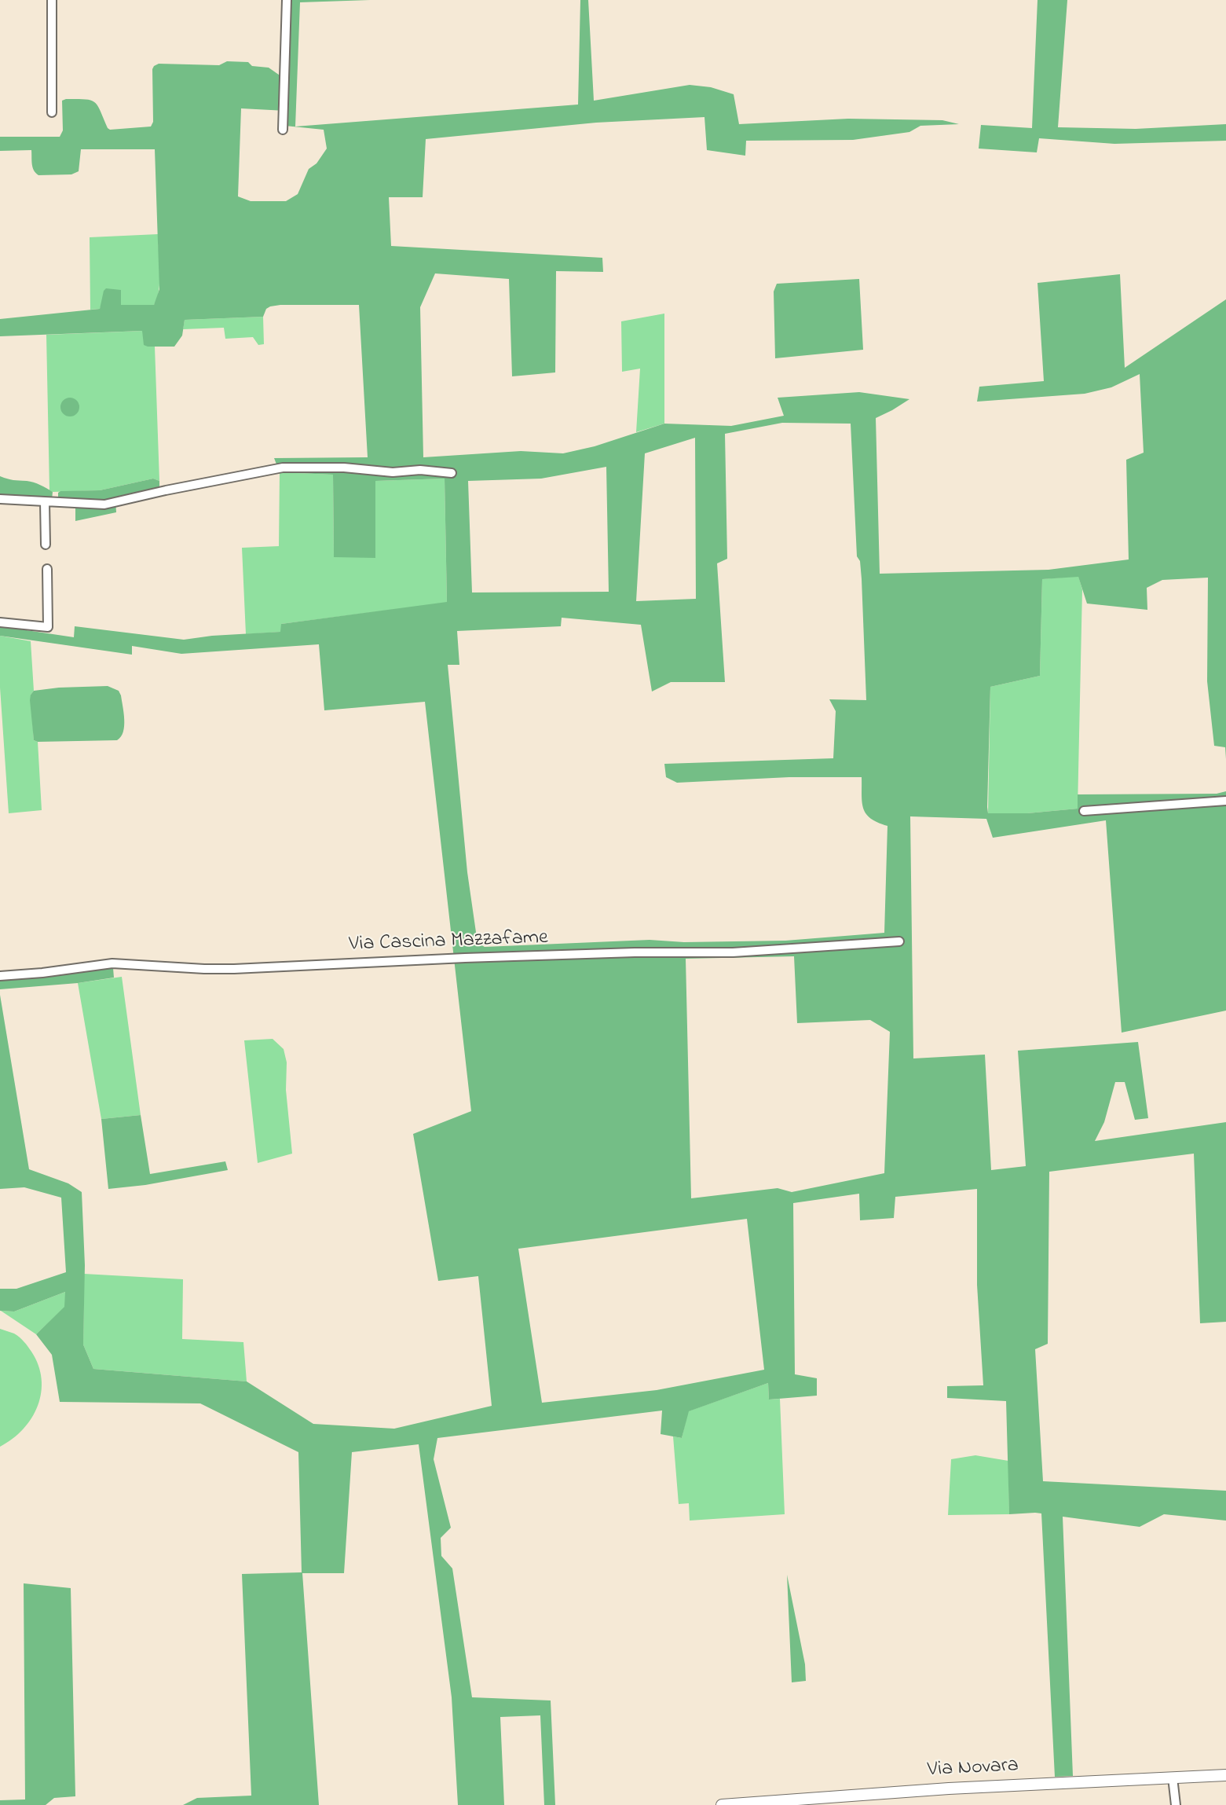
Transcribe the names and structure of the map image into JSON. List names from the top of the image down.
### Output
{
  "streets": {
    "street": ["Via Cascina Mazzafame", "Via Novara"]
  }
}
